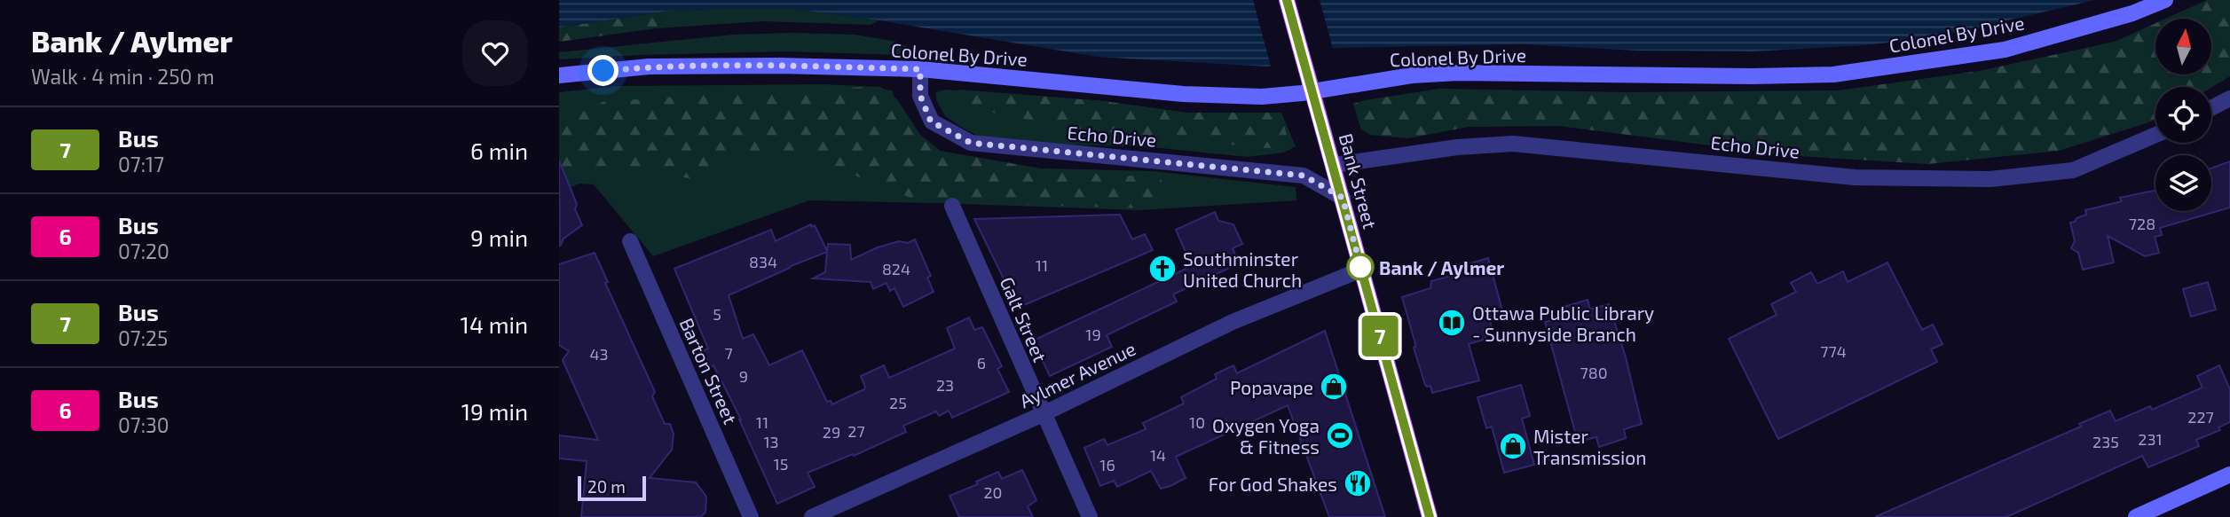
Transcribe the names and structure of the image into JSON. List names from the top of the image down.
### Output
{
  "streets": {
    "main road": ["Colonel By Drive", "Bank Street"],
    "street": [
      "Echo Drive",
      "Galt Street",
      "Barton Street",
      "Aylmer Avenue"
    ]
  },
  "crossings": [
    ["Colonel By Drive", "Echo Drive"],
    ["Echo Drive", "Bank Street"],
    ["Bank Street", "Aylmer Avenue"],
    ["Galt Street", "Aylmer Avenue"]
  ],
  "places": {
    "other": ["Bank / Aylmer"],
    "church": ["Southminster United Church"],
    "library": ["Ottawa Public Library - Sunnyside Branch"],
    "shop": ["Popavape", "Mister Transmission"],
    "sports": ["Oxygen Yoga & Fitness"],
    "restaurant": ["For God Shakes"]
  },
  "lines": ["bus line 7"],
  "house_numbers": [
    "728",
    "834",
    "11",
    "824",
    "5",
    "19",
    "774",
    "7",
    "43",
    "6",
    "780",
    "9",
    "23",
    "25",
    "227",
    "11",
    "10",
    "27",
    "29",
    "231",
    "13",
    "235",
    "14",
    "15",
    "16",
    "20"
  ],
  "scale_bar": "20 m",
  "north": "top",
  "page": {
    "heading": ["Bank / Aylmer", "Walk · 4 min · 250 m"],
    "on_map": "7",
    "list": [
      {
        "mark": "7",
        "name": "Bus",
        "note": "07:17",
        "value": "6 min"
      },
      {
        "mark": "6",
        "name": "Bus",
        "note": "07:20",
        "value": "9 min"
      },
      {
        "mark": "7",
        "name": "Bus",
        "note": "07:25",
        "value": "14 min"
      },
      {
        "mark": "6",
        "name": "Bus",
        "note": "07:30",
        "value": "19 min"
      }
    ],
    "scale": "20 m"
  }
}
